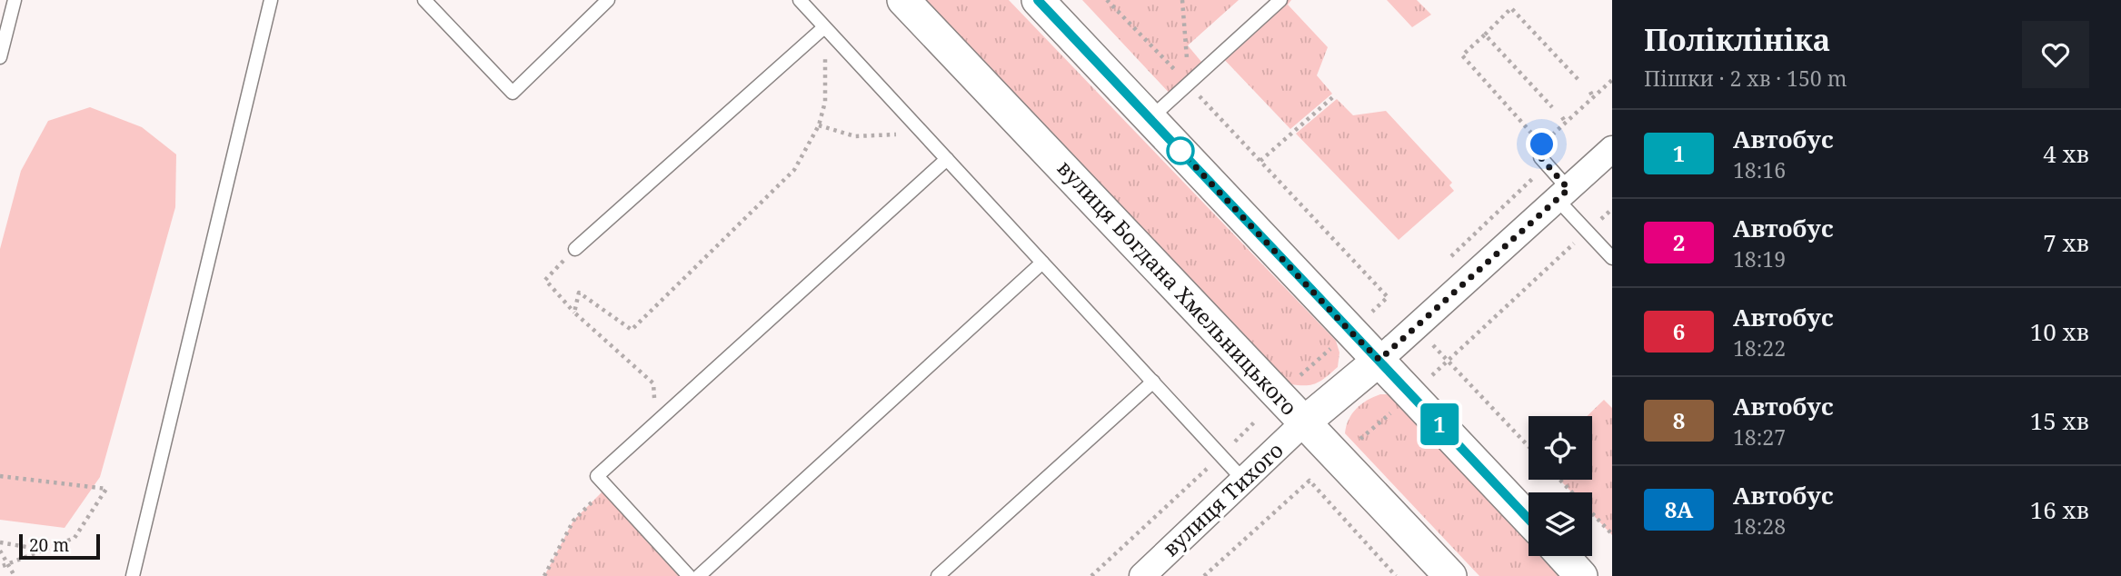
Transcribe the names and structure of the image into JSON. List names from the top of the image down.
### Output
{
  "streets": {
    "street": ["вулиця Богдана Хмельницького", "вулиця Тихого"]
  },
  "crossings": [
    ["вулиця Богдана Хмельницького", "вулиця Тихого"]
  ],
  "lines": ["bus line 1"],
  "scale_bar": "20 m",
  "page": {
    "on_map": "1",
    "heading": ["Поліклініка", "Пішки · 2 хв · 150 m"],
    "list": [
      {
        "mark": "1",
        "name": "Автобус",
        "note": "18:16",
        "value": "4 хв"
      },
      {
        "mark": "2",
        "name": "Автобус",
        "note": "18:19",
        "value": "7 хв"
      },
      {
        "mark": "6",
        "name": "Автобус",
        "note": "18:22",
        "value": "10 хв"
      },
      {
        "mark": "8",
        "name": "Автобус",
        "note": "18:27",
        "value": "15 хв"
      },
      {
        "mark": "8А",
        "name": "Автобус",
        "note": "18:28",
        "value": "16 хв"
      }
    ],
    "scale": "20 m"
  }
}
